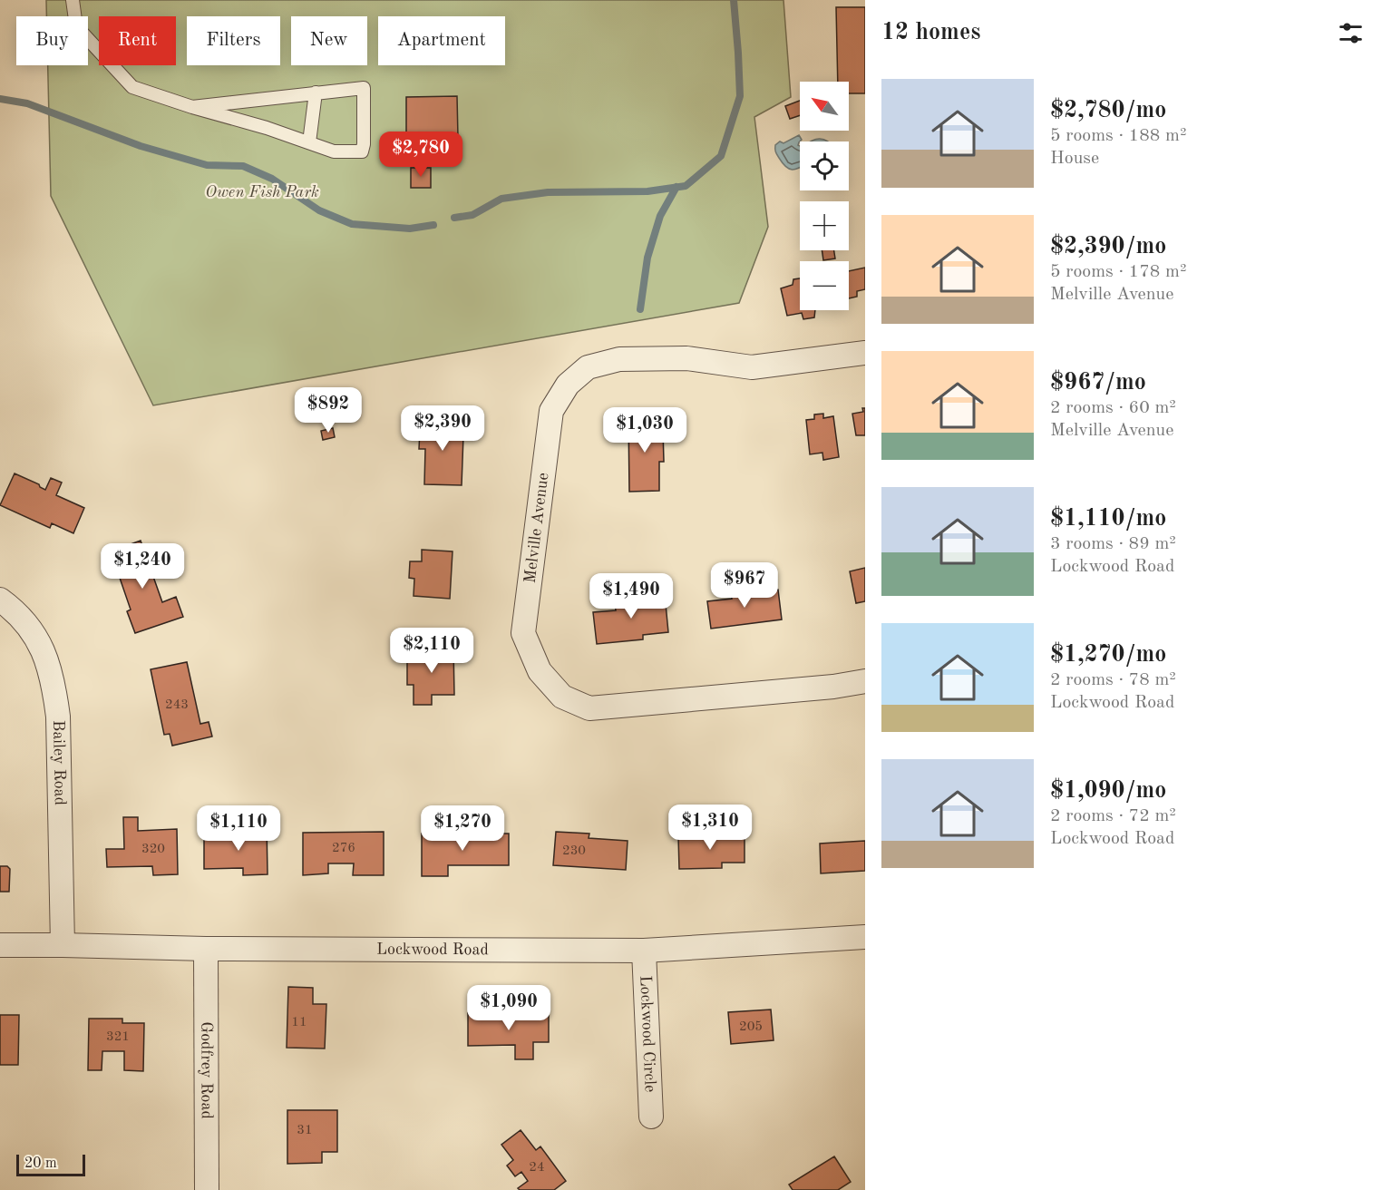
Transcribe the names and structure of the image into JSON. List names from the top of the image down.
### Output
{
  "streets": {
    "street": [
      "Melville Avenue",
      "Bailey Road",
      "Lockwood Road",
      "Lockwood Circle",
      "Godfrey Road"
    ]
  },
  "crossings": [
    ["Bailey Road", "Lockwood Road"],
    ["Lockwood Road", "Lockwood Circle"],
    ["Lockwood Road", "Godfrey Road"]
  ],
  "parks": ["Owen Fish Park"],
  "house_numbers": [
    "243",
    "276",
    "320",
    "230",
    "11",
    "205",
    "321",
    "31",
    "24"
  ],
  "scale_bar": "20 m",
  "north": "top left",
  "page": {
    "heading": "12 homes",
    "chip": [
      "Buy",
      "Rent",
      "Filters",
      "New",
      "Apartment"
    ],
    "list": [
      {
        "name": "$2,780/mo",
        "note": "5 rooms · 188 m² · House"
      },
      {
        "name": "$2,390/mo",
        "note": "5 rooms · 178 m² · Melville Avenue"
      },
      {
        "name": "$967/mo",
        "note": "2 rooms · 60 m² · Melville Avenue"
      },
      {
        "name": "$1,110/mo",
        "note": "3 rooms · 89 m² · Lockwood Road"
      },
      {
        "name": "$1,270/mo",
        "note": "2 rooms · 78 m² · Lockwood Road"
      },
      {
        "name": "$1,090/mo",
        "note": "2 rooms · 72 m² · Lockwood Road"
      }
    ],
    "map_buttons": ["+", "−"],
    "price": [
      "$2,780",
      "$892",
      "$2,390",
      "$1,030",
      "$1,240",
      "$967",
      "$1,490",
      "$2,110",
      "$1,310",
      "$1,110",
      "$1,270",
      "$1,090"
    ],
    "scale": "20 m"
  }
}
